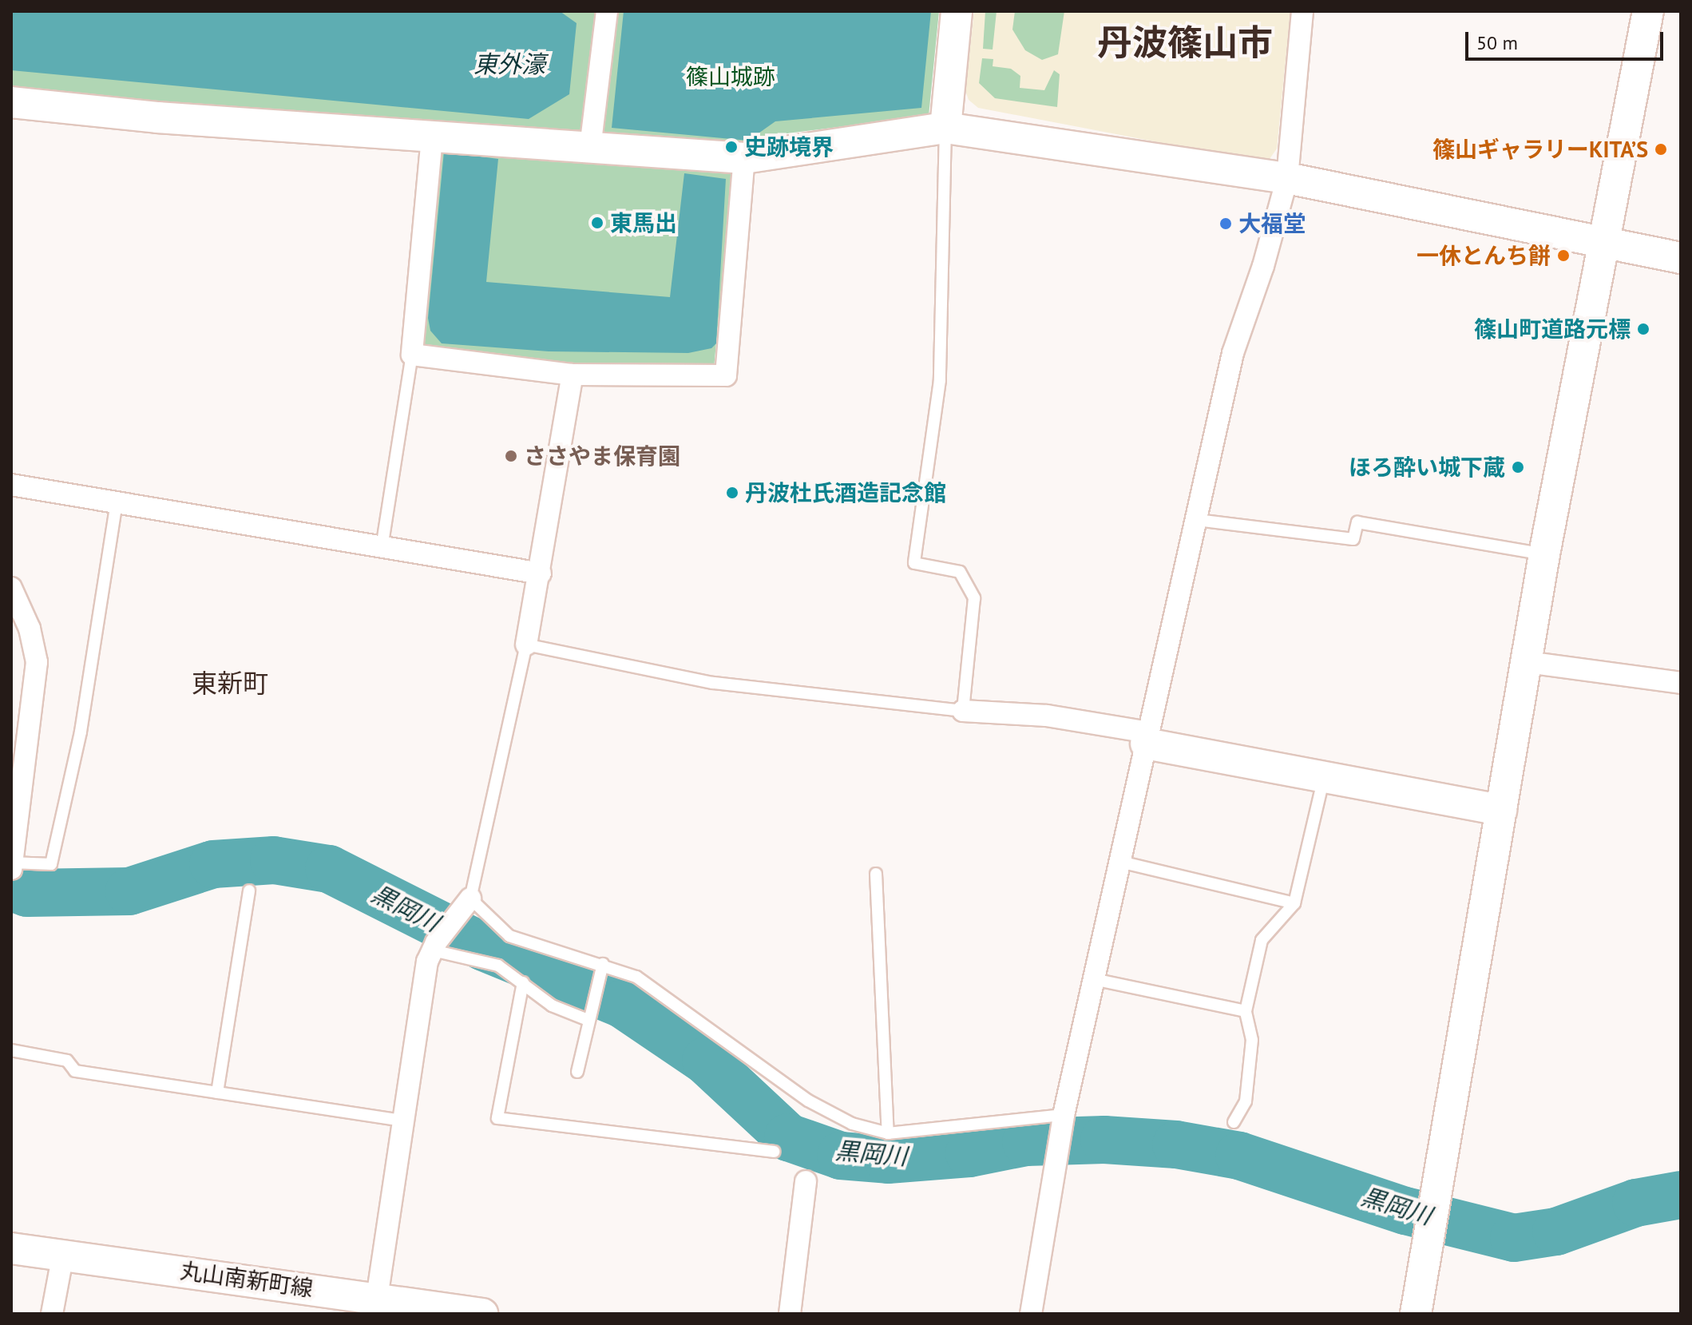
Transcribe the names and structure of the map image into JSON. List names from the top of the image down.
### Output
{
  "streets": {
    "street": ["丸山南新町線"]
  },
  "districts": ["丹波篠山市", "東新町"],
  "water": ["東外濠", "黒岡川"],
  "parks": ["篠山城跡"],
  "places": [
    "史跡境界",
    "篠山ギャラリーKITA’S",
    "東馬出",
    "大福堂",
    "一休とんち餅",
    "篠山町道路元標",
    "ささやま保育園",
    "ほろ酔い城下蔵",
    "丹波杜氏酒造記念館"
  ],
  "scale_bar": "50 m"
}
